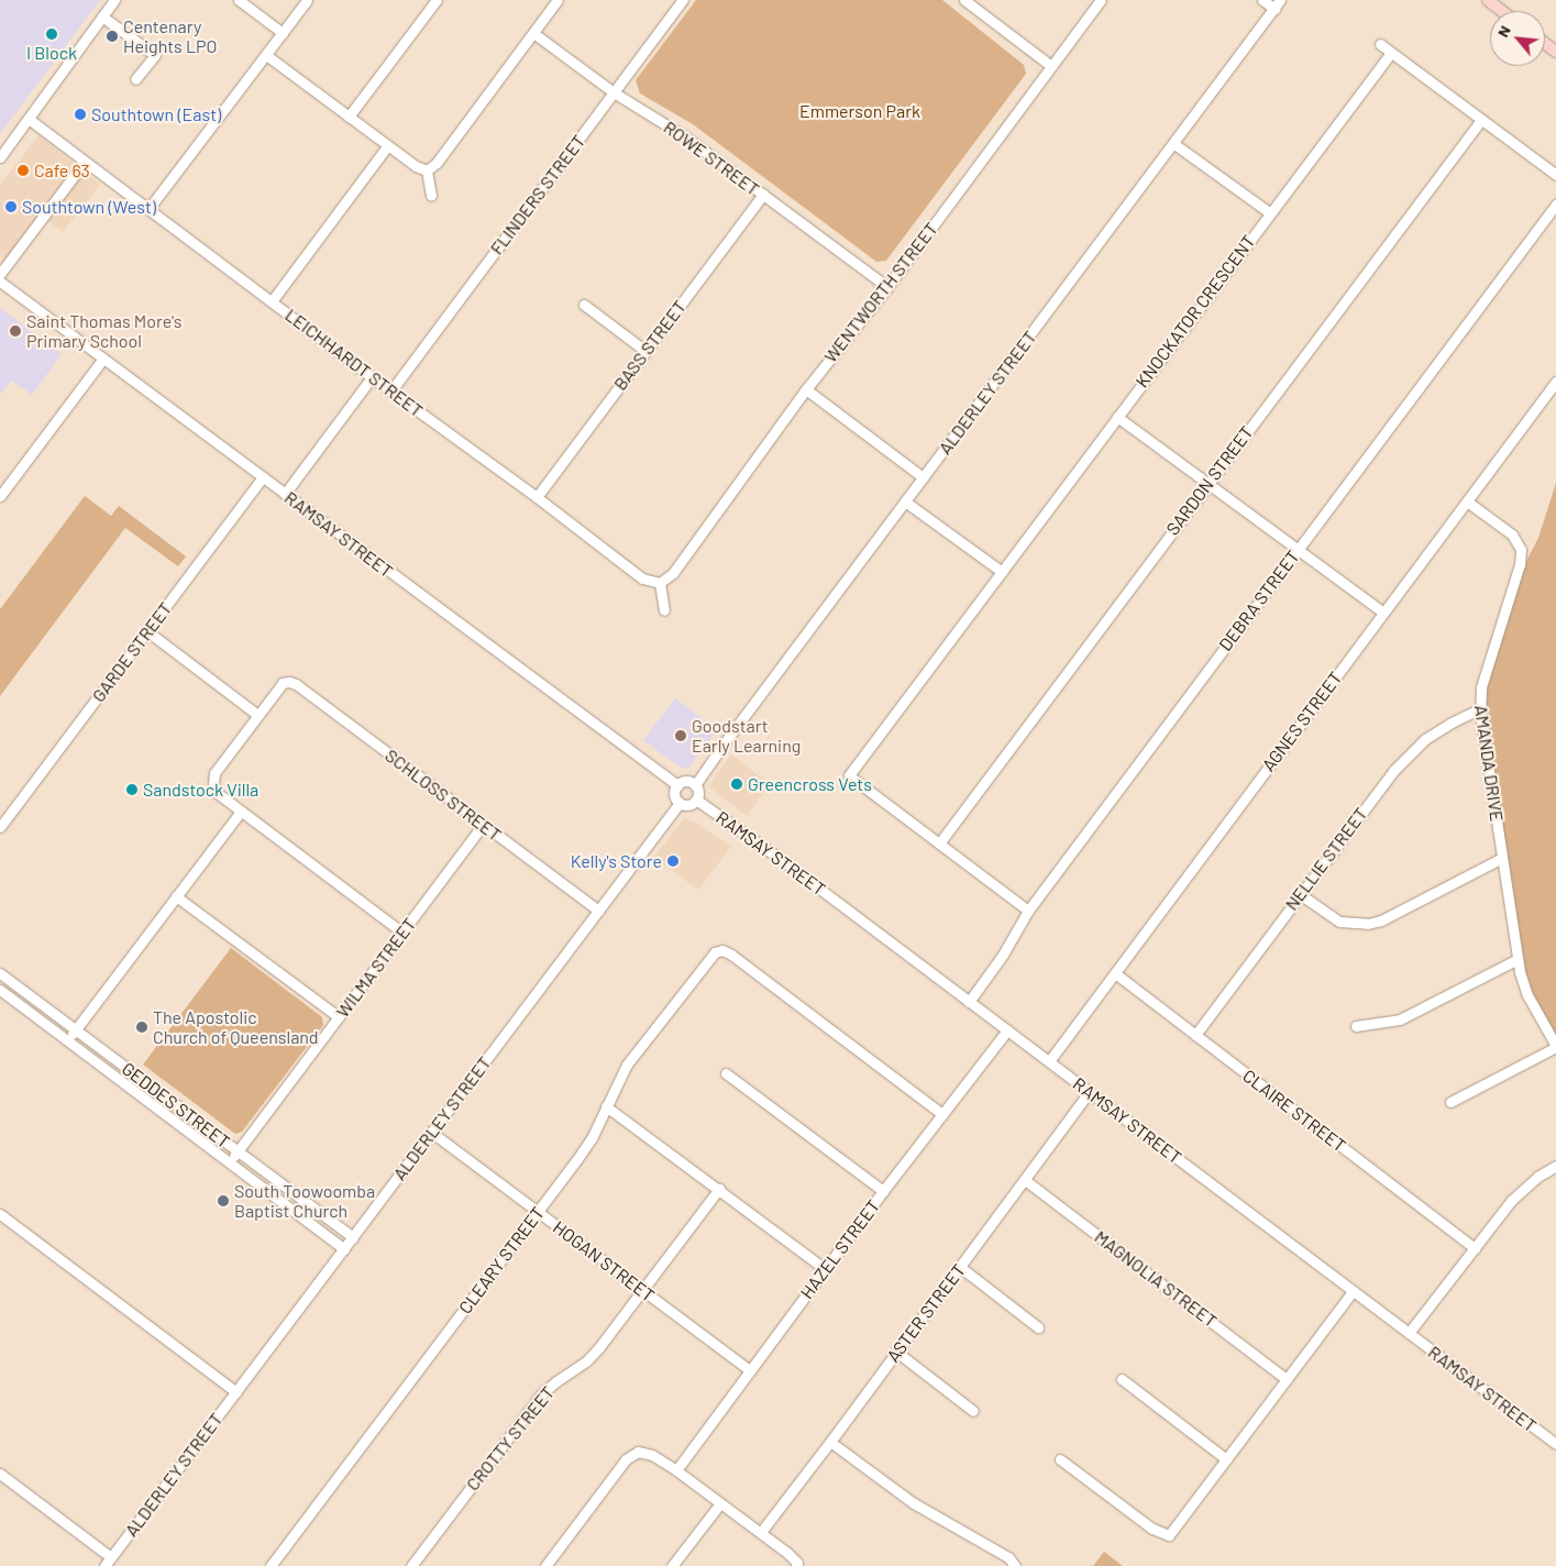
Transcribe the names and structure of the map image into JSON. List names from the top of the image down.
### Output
{
  "streets": {
    "street": [
      "ROWE STREET",
      "FLINDERS STREET",
      "WENTWORTH STREET",
      "KNOCKATOR CRESCENT",
      "BASS STREET",
      "LEICHHARDT STREET",
      "ALDERLEY STREET",
      "SARDON STREET",
      "RAMSAY STREET",
      "DEBRA STREET",
      "GARDE STREET",
      "AGNES STREET",
      "AMANDA DRIVE",
      "SCHLOSS STREET",
      "NELLIE STREET",
      "WILMA STREET",
      "GEDDES STREET",
      "CLAIRE STREET",
      "HAZEL STREET",
      "CLEARY STREET",
      "HOGAN STREET",
      "MAGNOLIA STREET",
      "ASTER STREET",
      "CROTTY STREET"
    ]
  },
  "crossings": [
    ["ROWE STREET", "FLINDERS STREET"],
    ["ROWE STREET", "WENTWORTH STREET"],
    ["ROWE STREET", "BASS STREET"],
    ["FLINDERS STREET", "LEICHHARDT STREET"],
    ["WENTWORTH STREET", "LEICHHARDT STREET"],
    ["BASS STREET", "LEICHHARDT STREET"],
    ["ALDERLEY STREET", "RAMSAY STREET"],
    ["ALDERLEY STREET", "SCHLOSS STREET"],
    ["ALDERLEY STREET", "GEDDES STREET"],
    ["ALDERLEY STREET", "HOGAN STREET"],
    ["RAMSAY STREET", "DEBRA STREET"],
    ["RAMSAY STREET", "GARDE STREET"],
    ["RAMSAY STREET", "AGNES STREET"],
    ["RAMSAY STREET", "HAZEL STREET"],
    ["RAMSAY STREET", "ASTER STREET"],
    ["AGNES STREET", "AMANDA DRIVE"],
    ["AGNES STREET", "CLAIRE STREET"],
    ["AMANDA DRIVE", "NELLIE STREET"],
    ["SCHLOSS STREET", "WILMA STREET"],
    ["NELLIE STREET", "CLAIRE STREET"],
    ["WILMA STREET", "GEDDES STREET"],
    ["HAZEL STREET", "CLEARY STREET"],
    ["HAZEL STREET", "HOGAN STREET"],
    ["CLEARY STREET", "HOGAN STREET"],
    ["HOGAN STREET", "CROTTY STREET"],
    ["MAGNOLIA STREET", "ASTER STREET"]
  ],
  "parks": ["Emmerson Park"],
  "places": [
    "I Block",
    "Centenary Heights LPO",
    "Southtown (East)",
    "Cafe 63",
    "Southtown (West)",
    "Saint Thomas More's Primary School",
    "Goodstart Early Learning",
    "Greencross Vets",
    "Sandstock Villa",
    "Kelly's Store",
    "The Apostolic Church of Queensland",
    "South Toowoomba Baptist Church"
  ],
  "north": "top left"
}
